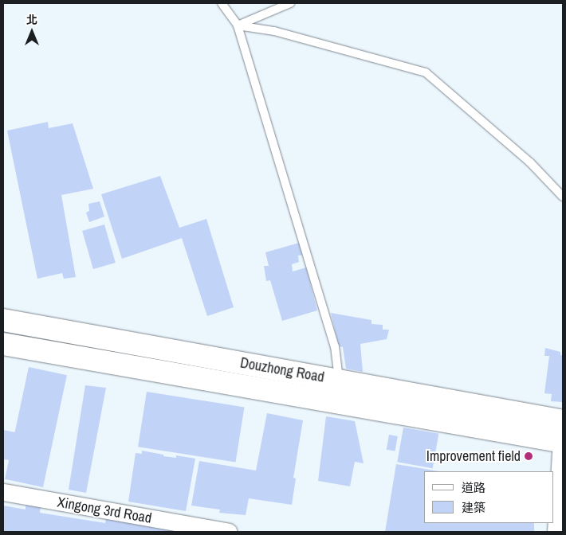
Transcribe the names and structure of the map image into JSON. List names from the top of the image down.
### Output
{
  "streets": {
    "main road": ["Douzhong Road"],
    "street": ["Xingong 3rd Road"]
  },
  "places": ["Improvement field"],
  "legend": ["道路", "建築"],
  "north": "top"
}
